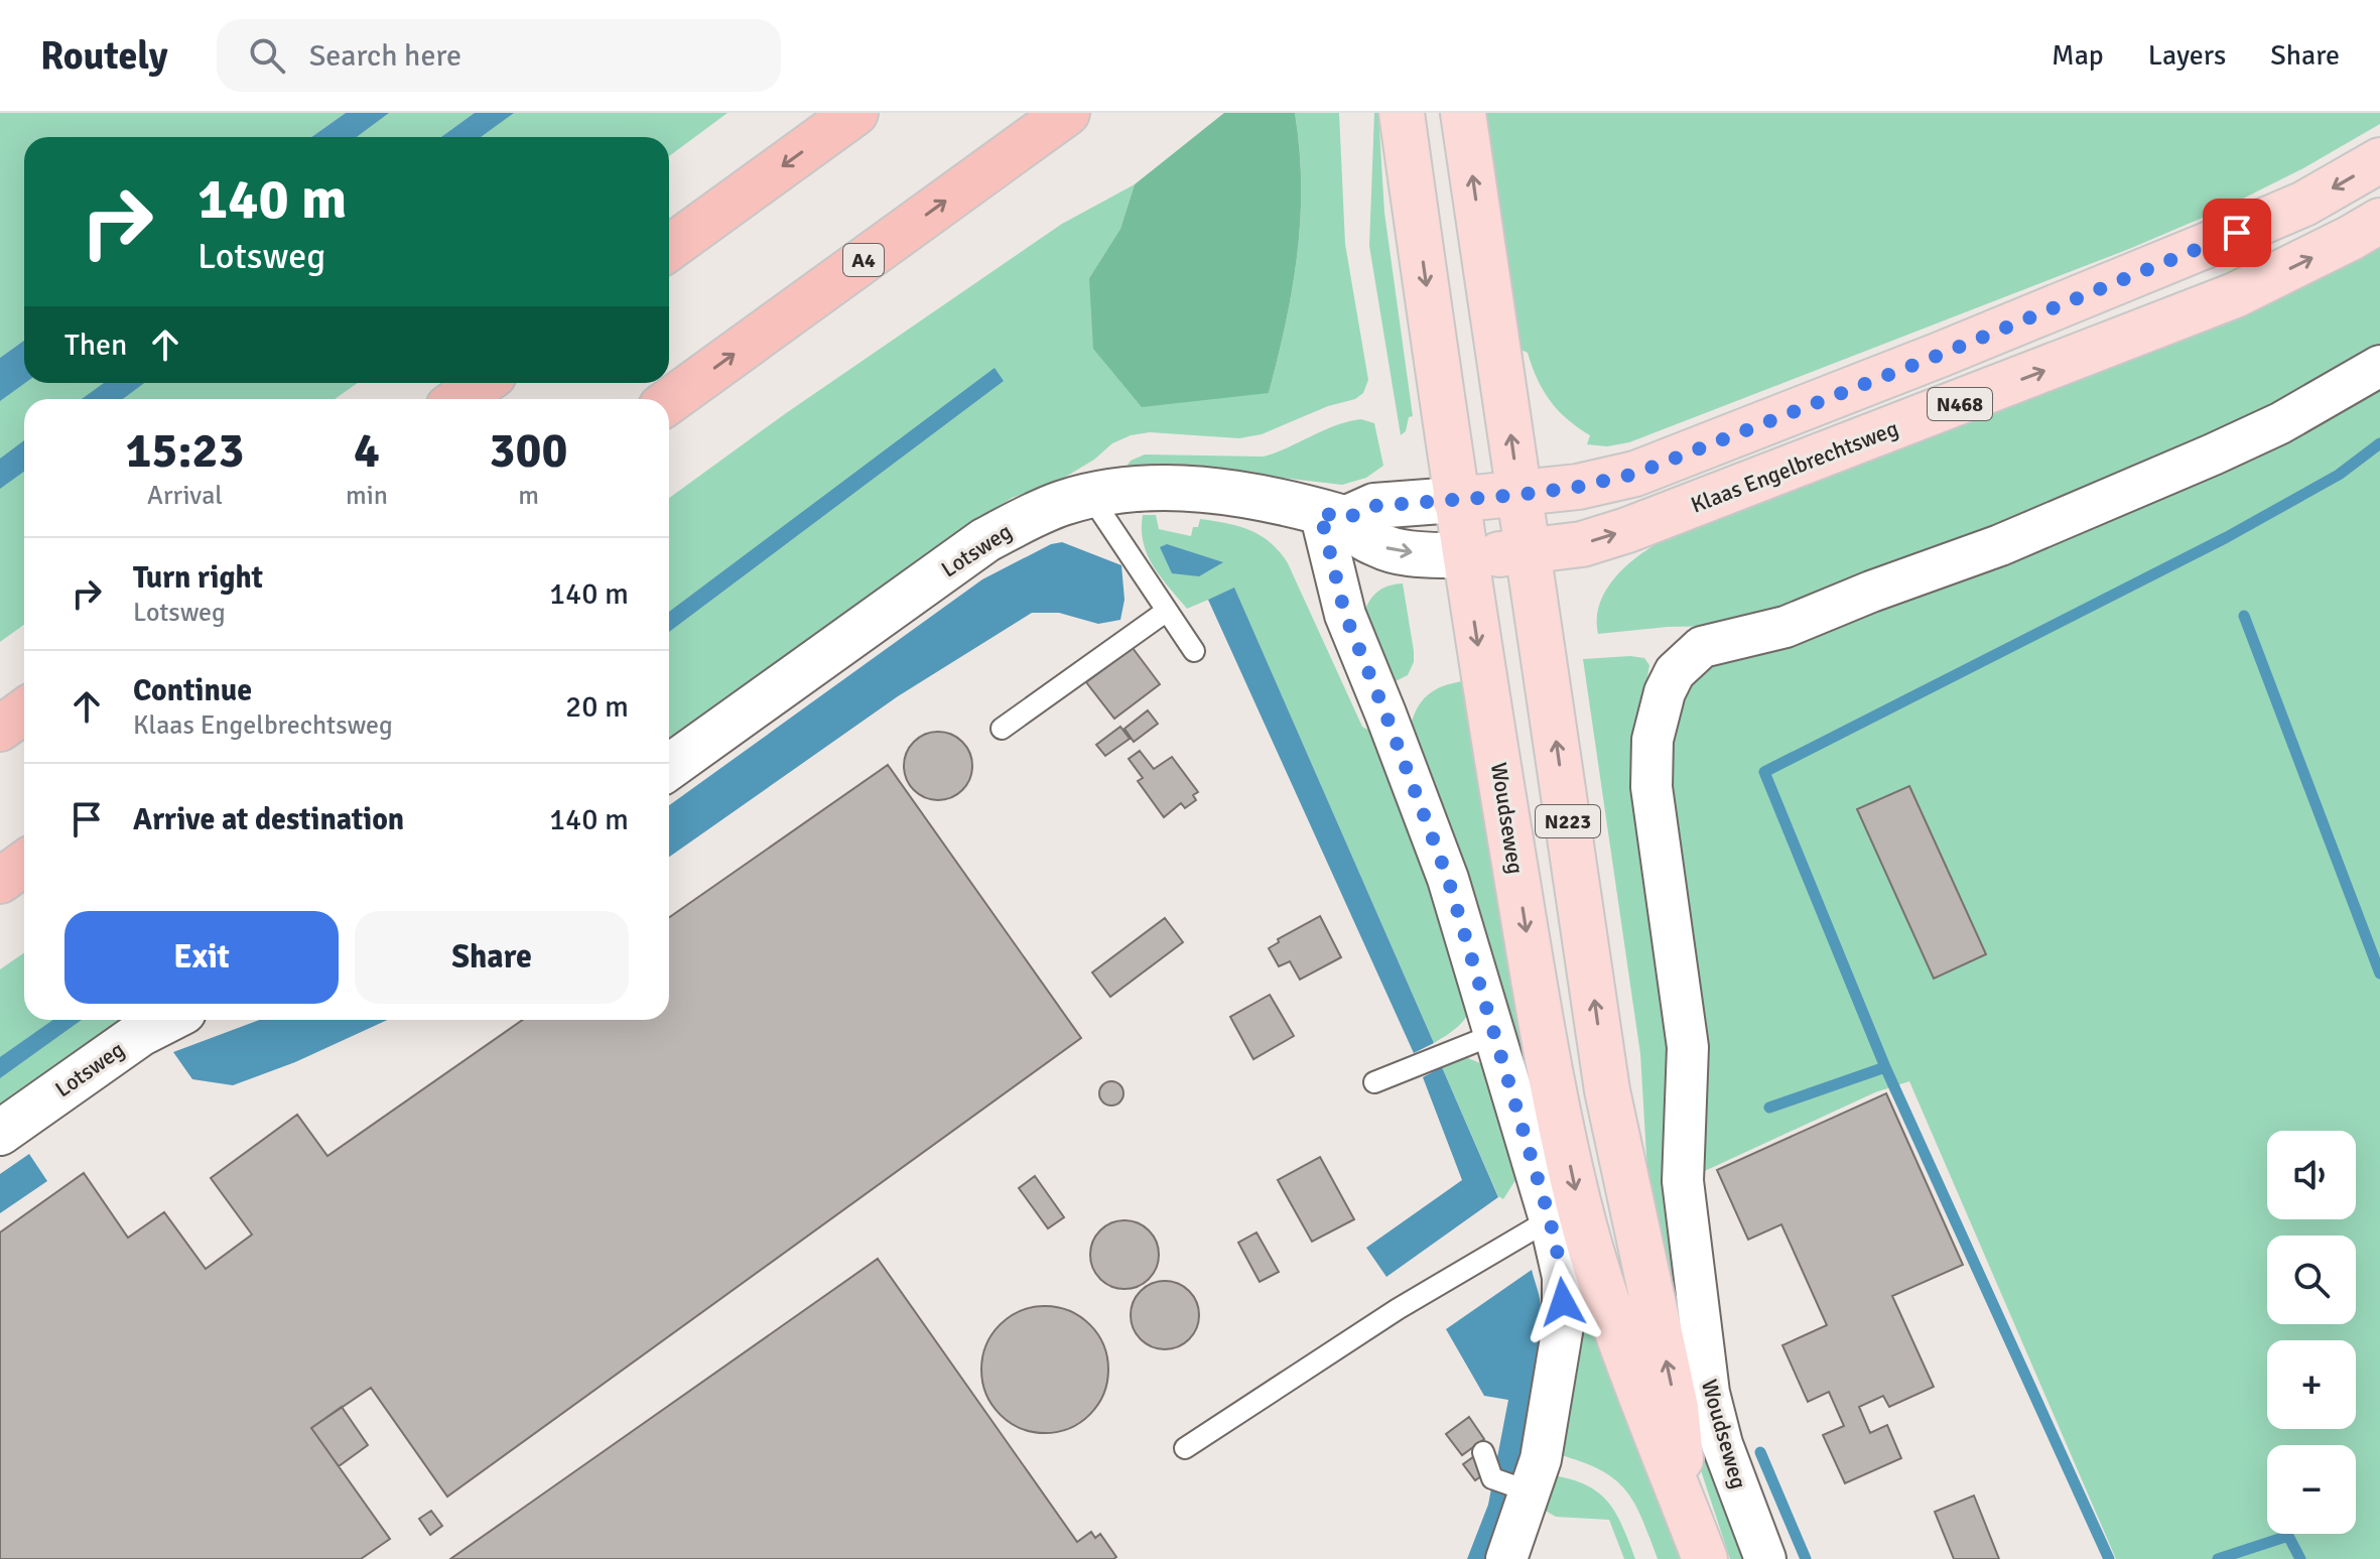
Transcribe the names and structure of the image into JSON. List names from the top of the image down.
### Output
{
  "streets": {
    "highway": ["A4"],
    "main road": [
      "N468",
      "Klaas Engelbrechtsweg",
      "Woudseweg",
      "N223"
    ],
    "street": ["Lotsweg"]
  },
  "crossings": [
    ["N468", "Woudseweg"],
    ["Klaas Engelbrechtsweg", "Lotsweg"],
    ["Klaas Engelbrechtsweg", "Woudseweg"],
    ["Lotsweg", "Woudseweg"]
  ],
  "page": {
    "header": "Routely",
    "search": "Search here",
    "nav": ["Map", "Layers", "Share"],
    "turn": ["140 m", "Lotsweg"],
    "then": "Then",
    "eta": [
      "15:23",
      "Arrival",
      "4",
      "min",
      "300",
      "m"
    ],
    "list": [
      {
        "name": "Turn right",
        "note": "Lotsweg",
        "value": "140 m"
      },
      {
        "name": "Continue",
        "note": "Klaas Engelbrechtsweg",
        "value": "20 m"
      },
      {
        "name": "Arrive at destination",
        "value": "140 m"
      }
    ],
    "buttons": ["Exit", "Share"],
    "map_buttons": ["+", "−"]
  }
}
